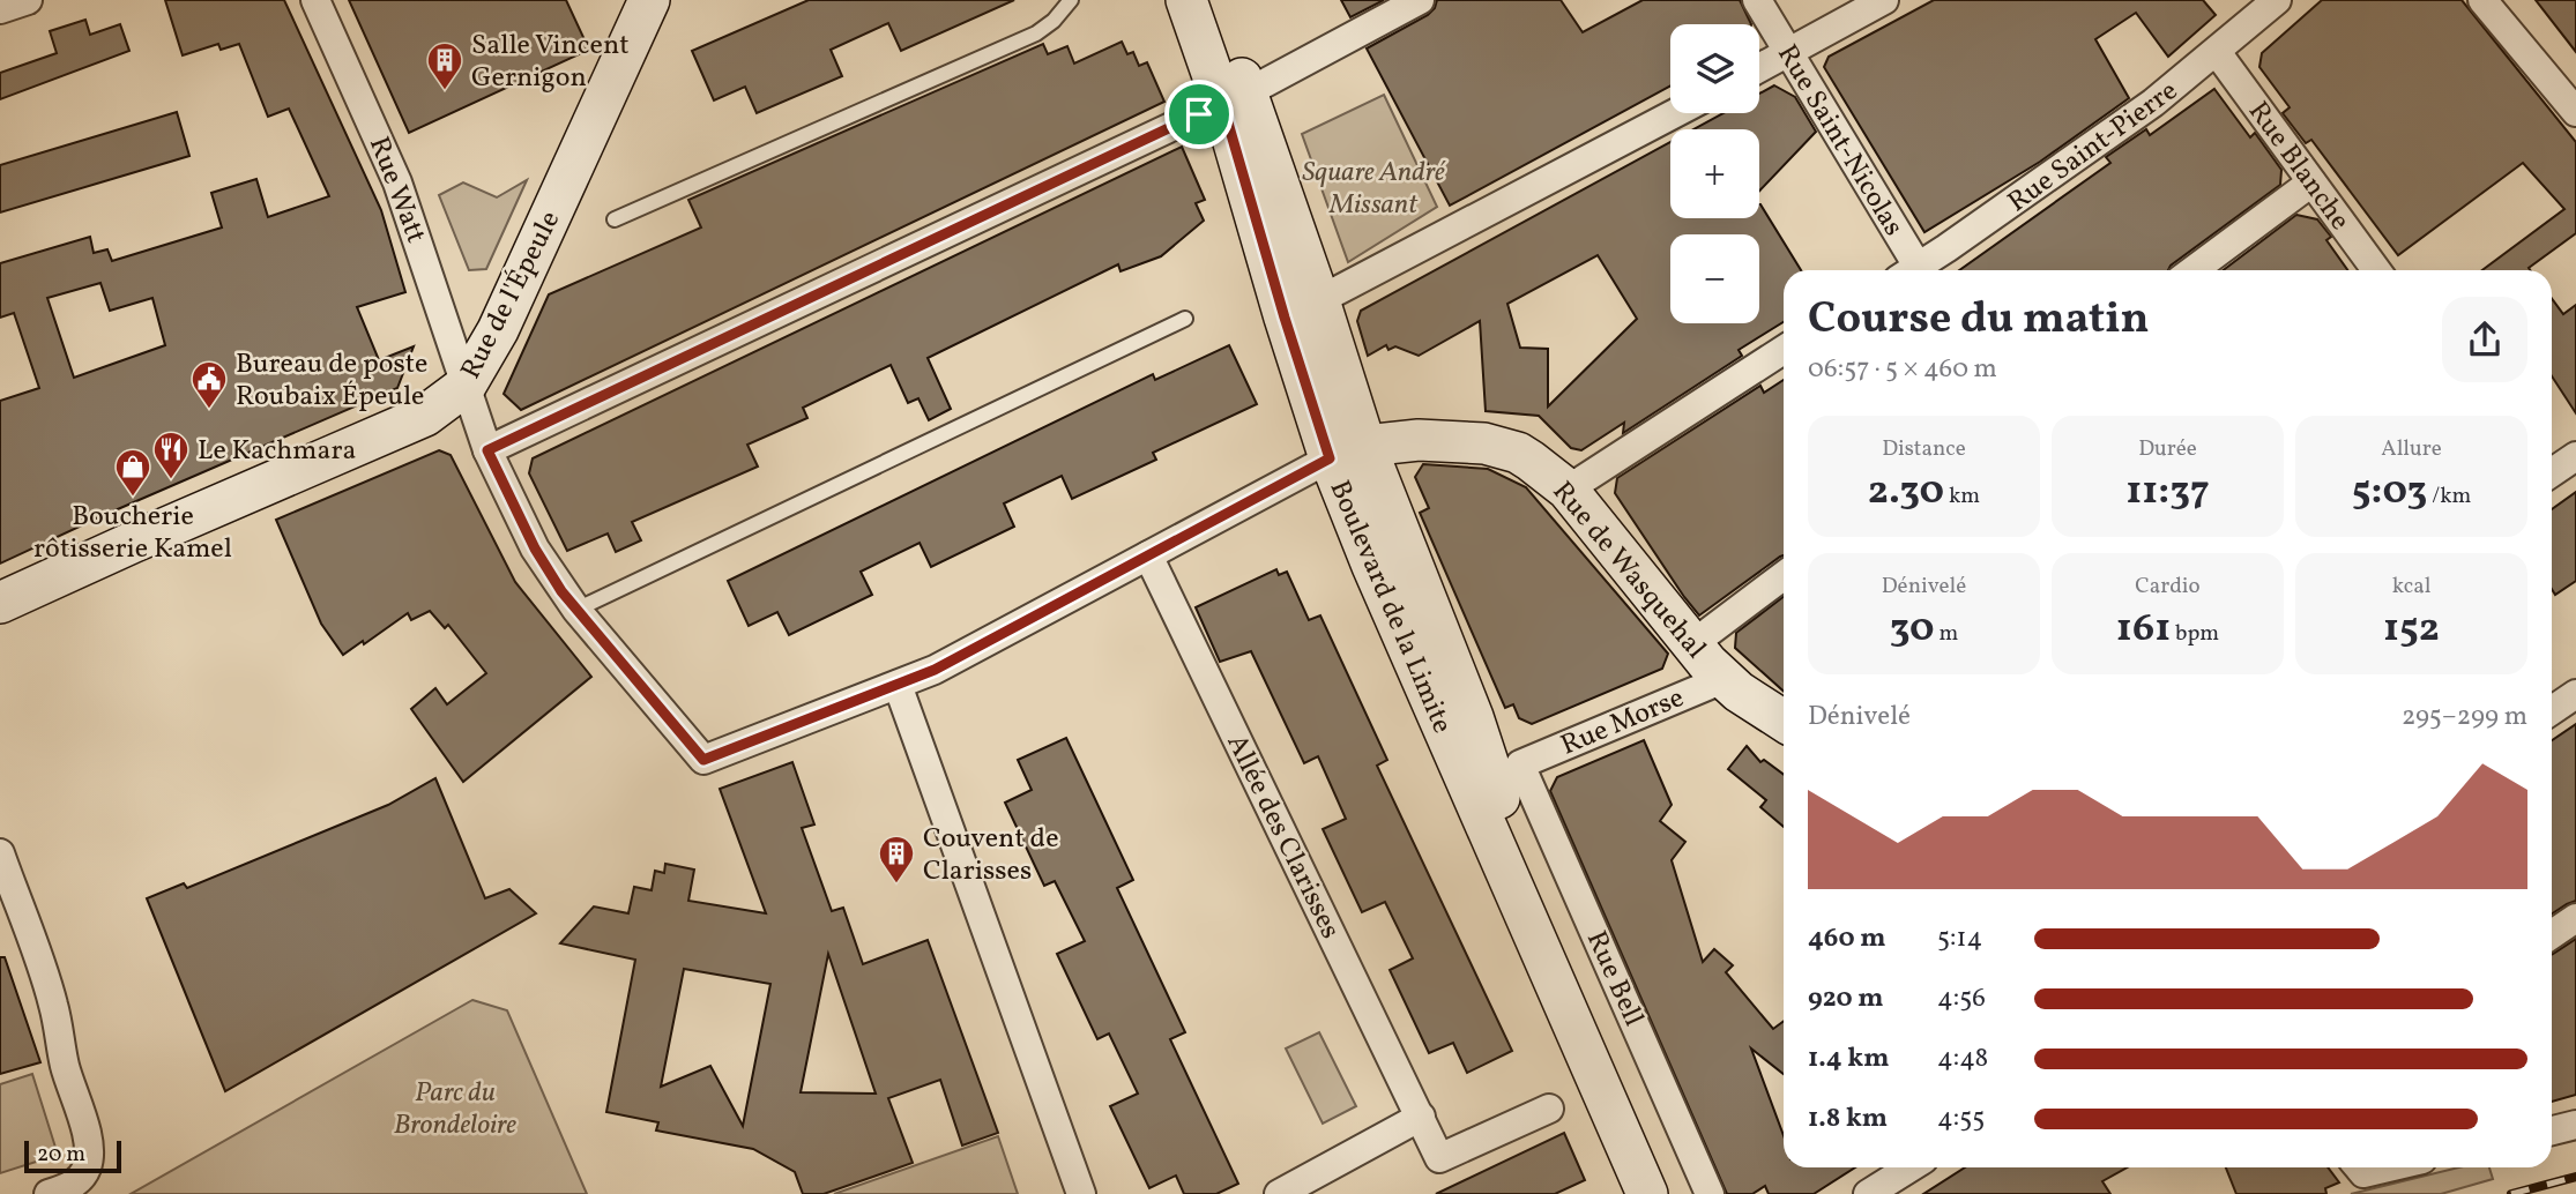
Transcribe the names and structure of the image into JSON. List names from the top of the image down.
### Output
{
  "streets": {
    "main road": ["Rue de l'Épeule", "Rue de Wasquehal", "Boulevard de la Limite"],
    "street": [
      "Rue Saint-Nicolas",
      "Rue Saint-Pierre",
      "Rue Blanche",
      "Rue Watt",
      "Rue Morse",
      "Allée des Clarisses",
      "Rue Bell"
    ]
  },
  "crossings": [
    ["Rue Saint-Pierre", "Rue Blanche"],
    ["Rue Watt", "Rue de l'Épeule"],
    ["Rue Watt", "Rue de Wasquehal"],
    ["Rue de Wasquehal", "Boulevard de la Limite"],
    ["Rue de Wasquehal", "Rue Morse"],
    ["Rue de Wasquehal", "Allée des Clarisses"],
    ["Rue Morse", "Rue Bell"]
  ],
  "parks": ["Square André Missant", "Parc du Brondeloire"],
  "places": {
    "building": ["Salle Vincent Gernigon", "Couvent de Clarisses"],
    "public building": ["Bureau de poste Roubaix Épeule"],
    "restaurant": ["Le Kachmara"],
    "shop": ["Boucherie rôtisserie Kamel"]
  },
  "scale_bar": "20 m",
  "page": {
    "map_buttons": ["+", "−"],
    "heading": ["Course du matin", "06:57 · 5 × 460 m"],
    "stats": [
      ["Distance", "2.30 km"],
      ["Durée", "11:37"],
      ["Allure", "5:03 /km"],
      ["Dénivelé", "30 m"],
      ["Cardio", "161 bpm"],
      ["kcal", "152"]
    ],
    "chart": ["Dénivelé", "295–299 m"],
    "list": [
      {
        "name": "460 m",
        "note": "5:14"
      },
      {
        "name": "920 m",
        "note": "4:56"
      },
      {
        "name": "1.4 km",
        "note": "4:48"
      },
      {
        "name": "1.8 km",
        "note": "4:55"
      }
    ],
    "scale": "20 m"
  }
}
